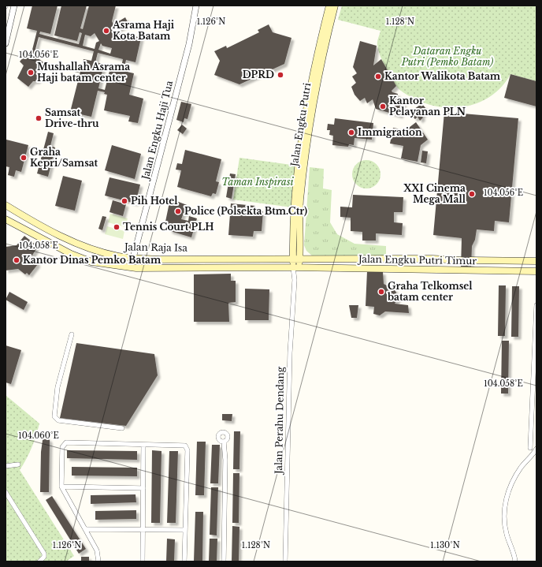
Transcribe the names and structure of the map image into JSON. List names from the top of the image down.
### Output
{
  "streets": {
    "main road": ["Jalan Engku Putri", "Jalan Raja Isa", "Jalan Engku Putri Timur"],
    "street": ["Jalan Engku Haji Tua", "Jalan Perahu Dendang"]
  },
  "crossings": [
    ["Jalan Engku Putri", "Jalan Raja Isa"],
    ["Jalan Engku Putri", "Jalan Engku Putri Timur"],
    ["Jalan Engku Putri", "Jalan Perahu Dendang"],
    ["Jalan Engku Haji Tua", "Jalan Raja Isa"],
    ["Jalan Raja Isa", "Jalan Engku Putri Timur"],
    ["Jalan Raja Isa", "Jalan Perahu Dendang"],
    ["Jalan Engku Putri Timur", "Jalan Perahu Dendang"]
  ],
  "parks": ["Dataran Engku Putri (Pemko Batam)", "Taman Inspirasi"],
  "places": [
    "Asrama Haji Kota Batam",
    "Mushallah Asrama Haji batam center",
    "DPRD",
    "Kantor Walikota Batam",
    "Kantor Pelayanan PLN",
    "Samsat Drive-thru",
    "Immigration",
    "Graha Kepri/Samsat",
    "XXI Cinema Mega Mall",
    "Pih Hotel",
    "Police (Polsekta Btm.Ctr)",
    "Tennis Court PLH",
    "Kantor Dinas Pemko Batam",
    "Graha Telkomsel batam center"
  ],
  "coordinates": [
    "1.126°N",
    "1.128°N",
    "104.056°E",
    "104.058°E",
    "104.060°E",
    "1.130°N"
  ]
}
